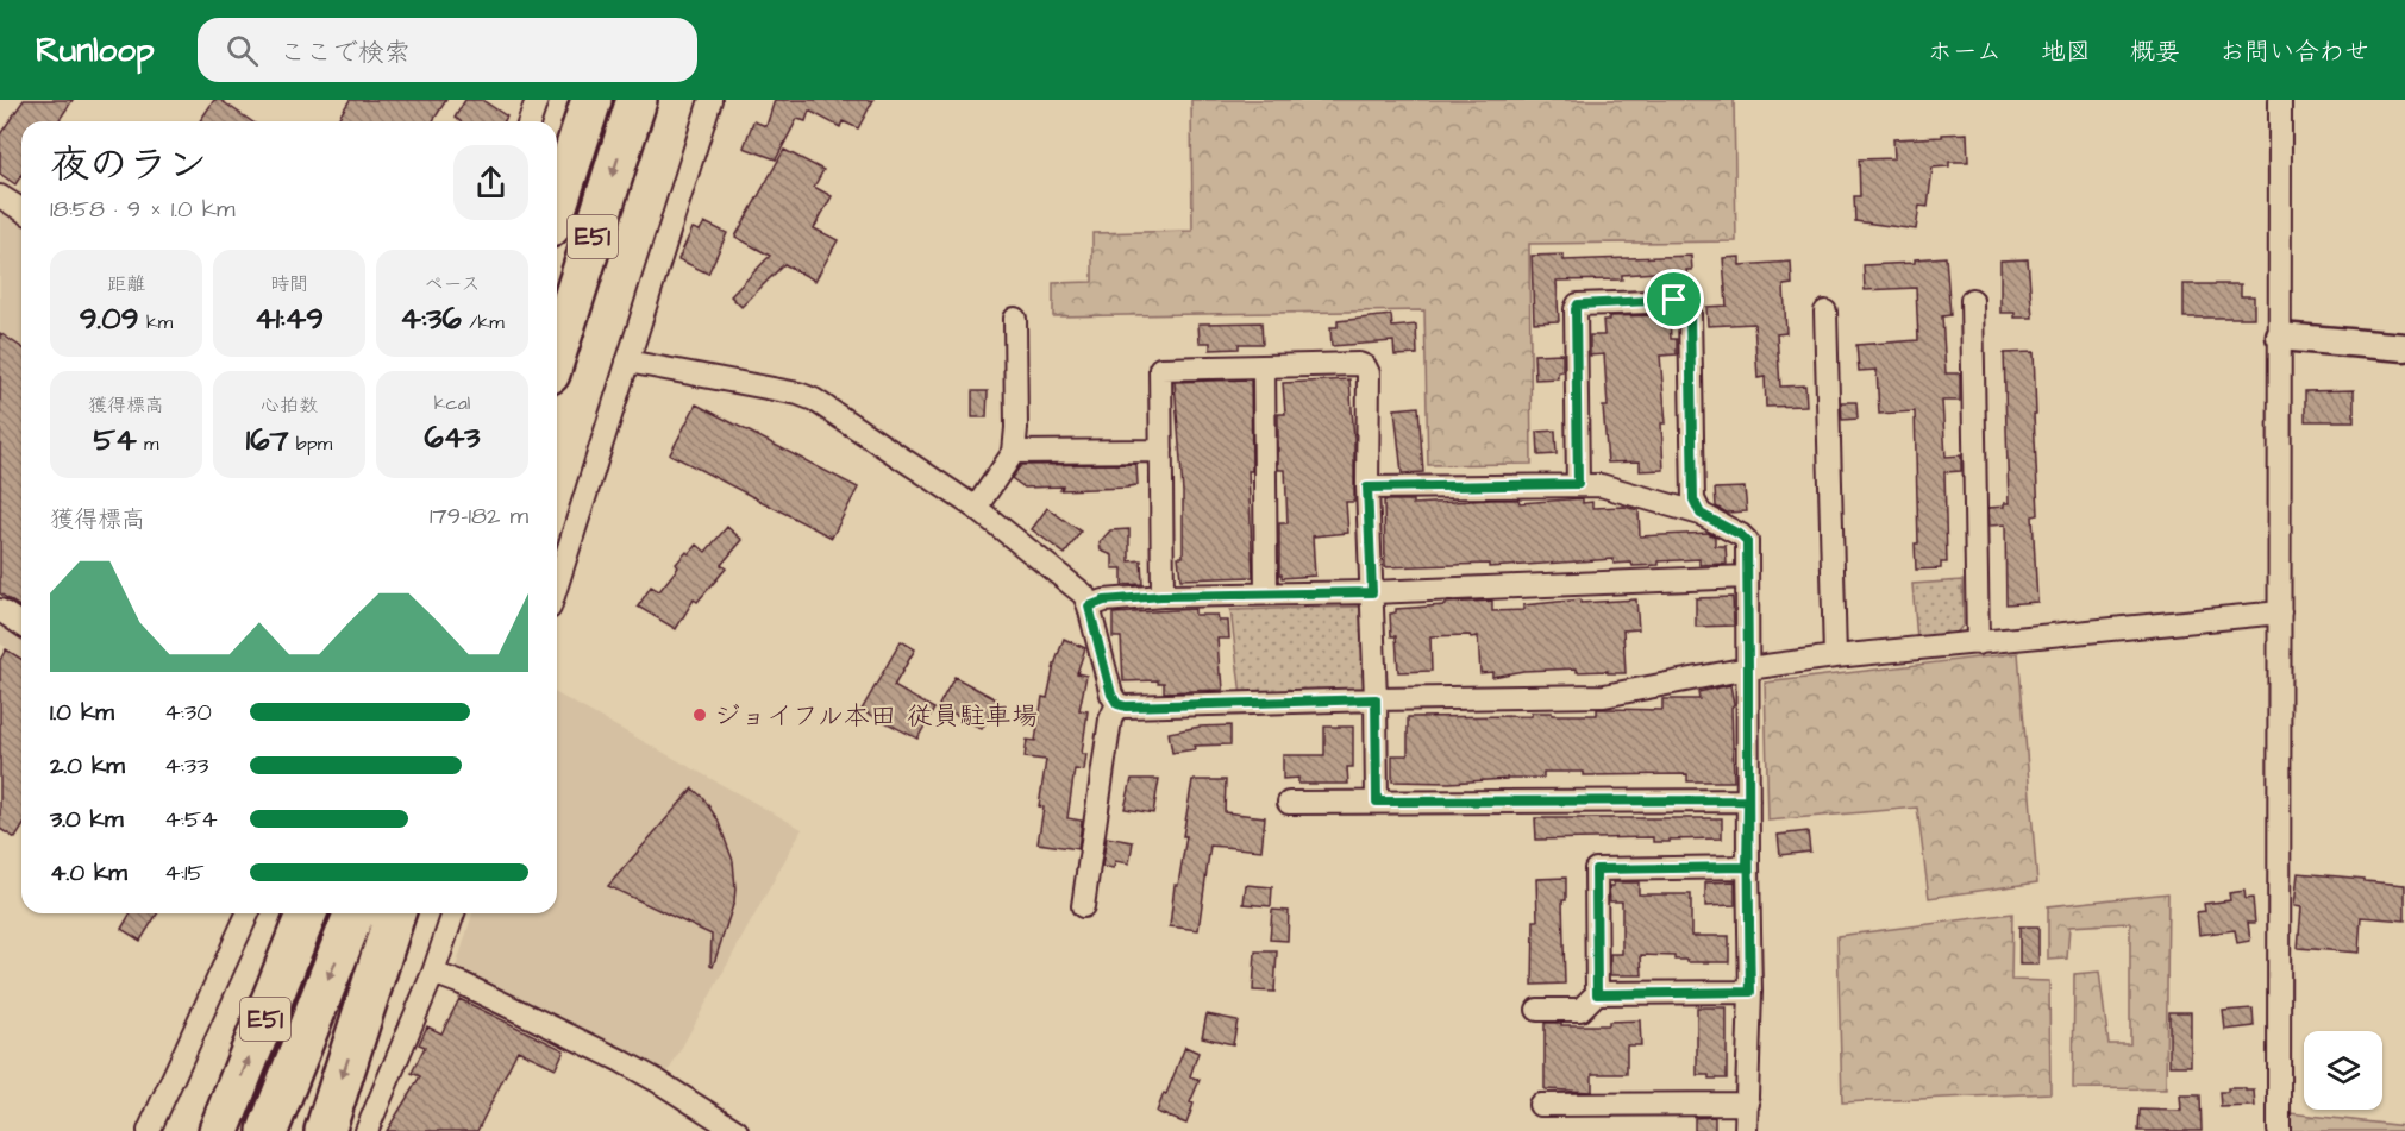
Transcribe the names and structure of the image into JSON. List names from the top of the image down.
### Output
{
  "streets": {
    "highway": ["E51"]
  },
  "places": ["ジョイフル本田 従員駐車場"],
  "page": {
    "header": "Runloop",
    "search": "ここで検索",
    "nav": [
      "ホーム",
      "地図",
      "概要",
      "お問い合わせ"
    ],
    "heading": ["夜のラン", "18:58 · 9 × 1.0 km"],
    "stats": [
      ["距離", "9.09 km"],
      ["時間", "41:49"],
      ["ペース", "4:36 /km"],
      ["獲得標高", "54 m"],
      ["心拍数", "167 bpm"],
      ["kcal", "643"]
    ],
    "chart": ["獲得標高", "179–182 m"],
    "list": [
      {
        "name": "1.0 km",
        "note": "4:30"
      },
      {
        "name": "2.0 km",
        "note": "4:33"
      },
      {
        "name": "3.0 km",
        "note": "4:54"
      },
      {
        "name": "4.0 km",
        "note": "4:15"
      }
    ]
  }
}
